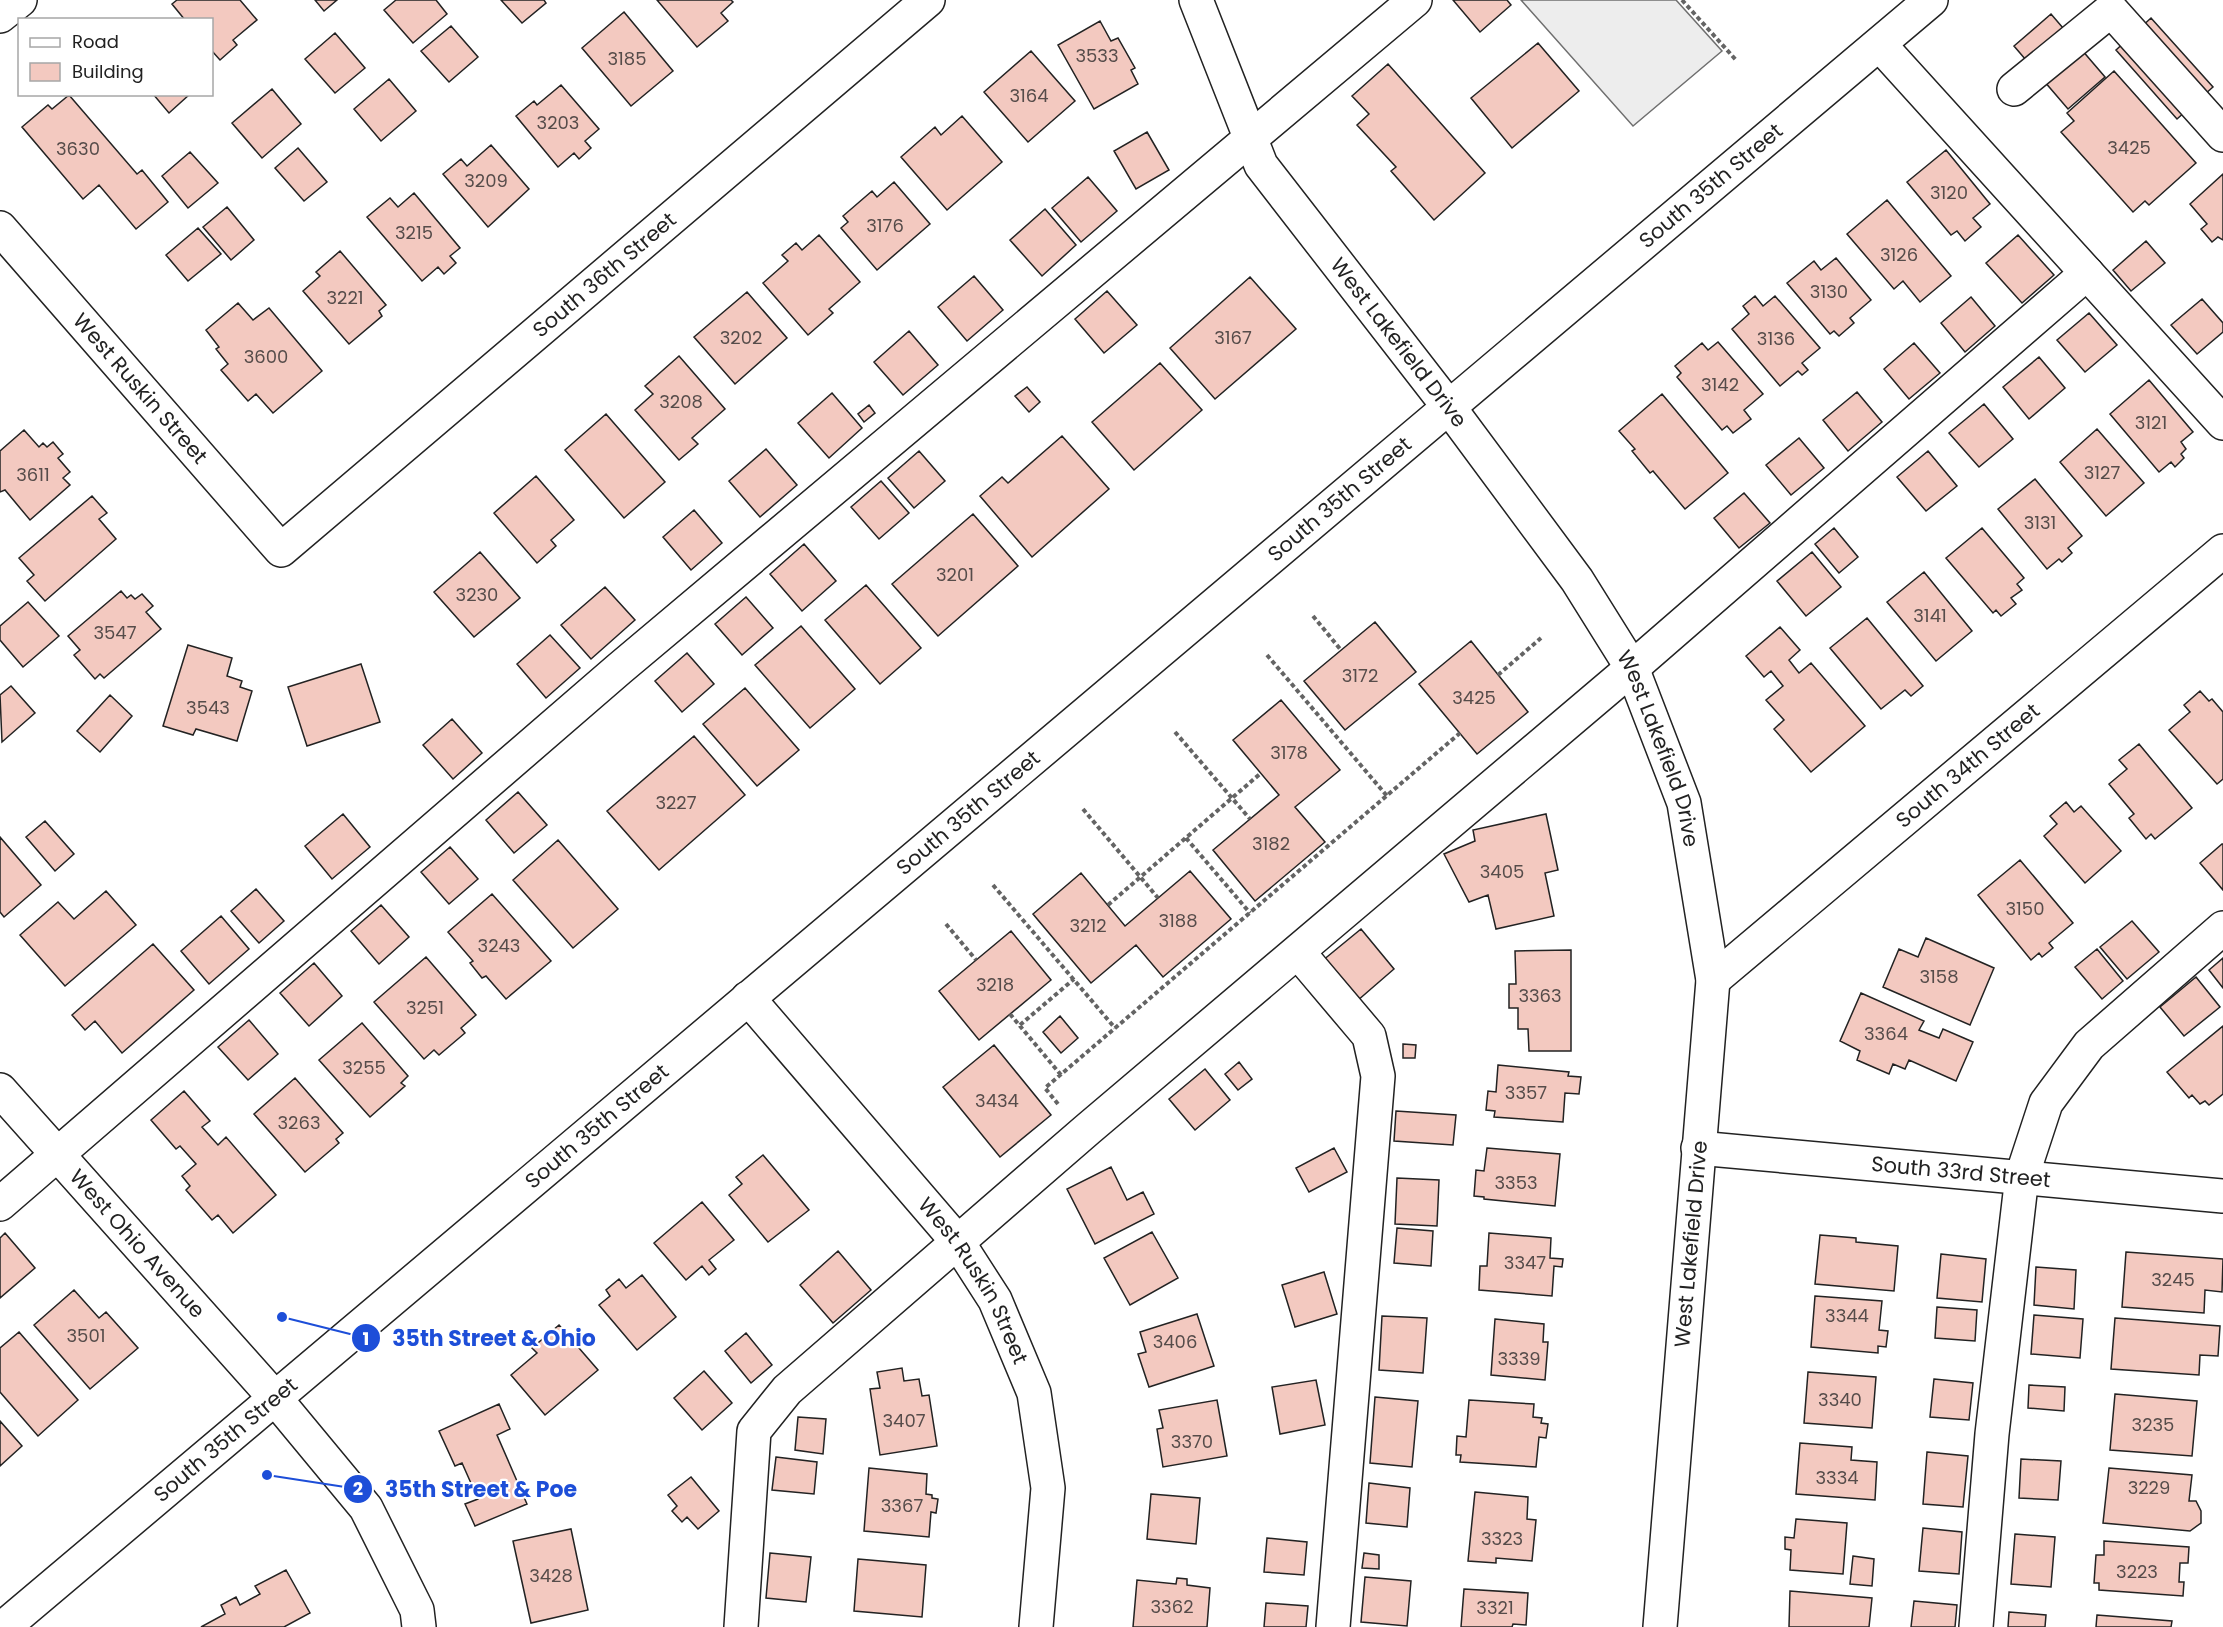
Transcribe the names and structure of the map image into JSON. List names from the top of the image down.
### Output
{
  "streets": {
    "street": [
      "South 35th Street",
      "South 36th Street",
      "West Lakefield Drive",
      "West Ruskin Street",
      "South 34th Street",
      "South 33rd Street",
      "West Ohio Avenue"
    ]
  },
  "crossings": [
    ["South 35th Street", "West Lakefield Drive"],
    ["South 35th Street", "West Ruskin Street"],
    ["South 35th Street", "West Ohio Avenue"],
    ["South 36th Street", "West Ruskin Street"],
    ["West Lakefield Drive", "South 34th Street"],
    ["West Lakefield Drive", "South 33rd Street"]
  ],
  "places": ["35th Street & Ohio", "35th Street & Poe"],
  "house_numbers": [
    "3533",
    "3185",
    "3164",
    "3203",
    "3425",
    "3630",
    "3209",
    "3120",
    "3176",
    "3215",
    "3126",
    "3130",
    "3221",
    "3202",
    "3167",
    "3136",
    "3600",
    "3142",
    "3208",
    "3121",
    "3127",
    "3611",
    "3131",
    "3201",
    "3230",
    "3141",
    "3547",
    "3172",
    "3425",
    "3543",
    "3178",
    "3227",
    "3182",
    "3405",
    "3150",
    "3188",
    "3212",
    "3243",
    "3158",
    "3218",
    "3363",
    "3251",
    "3364",
    "3255",
    "3357",
    "3434",
    "3263",
    "3353",
    "3347",
    "3245",
    "3344",
    "3501",
    "3406",
    "3339",
    "3340",
    "3407",
    "3235",
    "3370",
    "3334",
    "3229",
    "3367",
    "3323",
    "3223",
    "3428",
    "3362",
    "3321"
  ],
  "legend": ["Road", "Building"]
}
